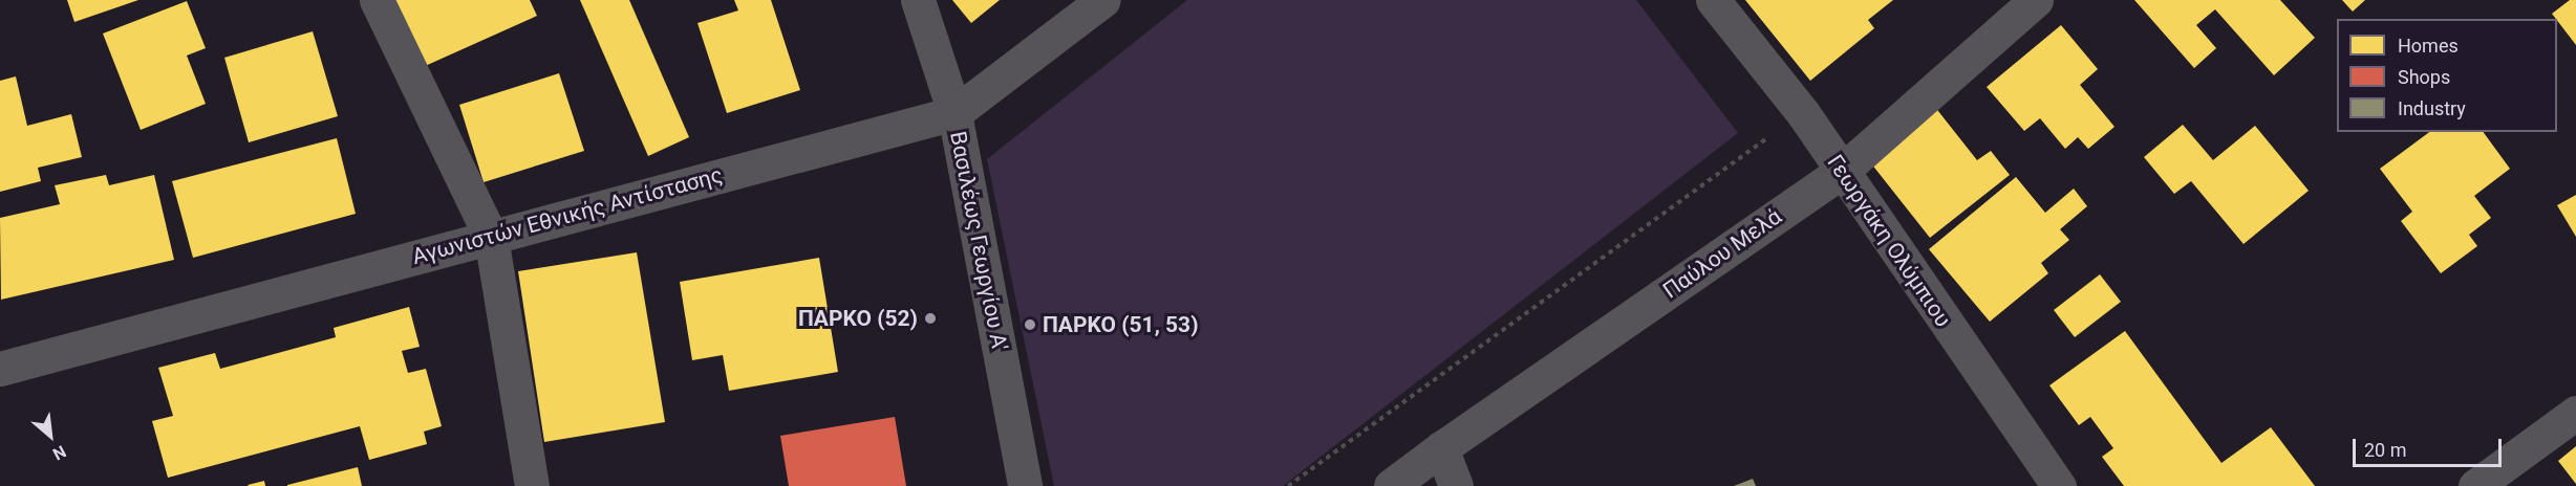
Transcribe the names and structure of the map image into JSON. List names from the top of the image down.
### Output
{
  "streets": {
    "street": [
      "Αγωνιστών Εθνικής Αντίστασης",
      "Βασιλέως Γεωργίου Α'",
      "Γεωργάκη Ολύμπιου",
      "Παύλου Μελά"
    ]
  },
  "crossings": [
    ["Αγωνιστών Εθνικής Αντίστασης", "Βασιλέως Γεωργίου Α'"],
    ["Γεωργάκη Ολύμπιου", "Παύλου Μελά"]
  ],
  "places": ["ΠΑΡΚΟ (52)", "ΠΑΡΚΟ (51, 53)"],
  "legend": ["Homes", "Shops", "Industry"],
  "scale_bar": "20 m",
  "north": "bottom right"
}
